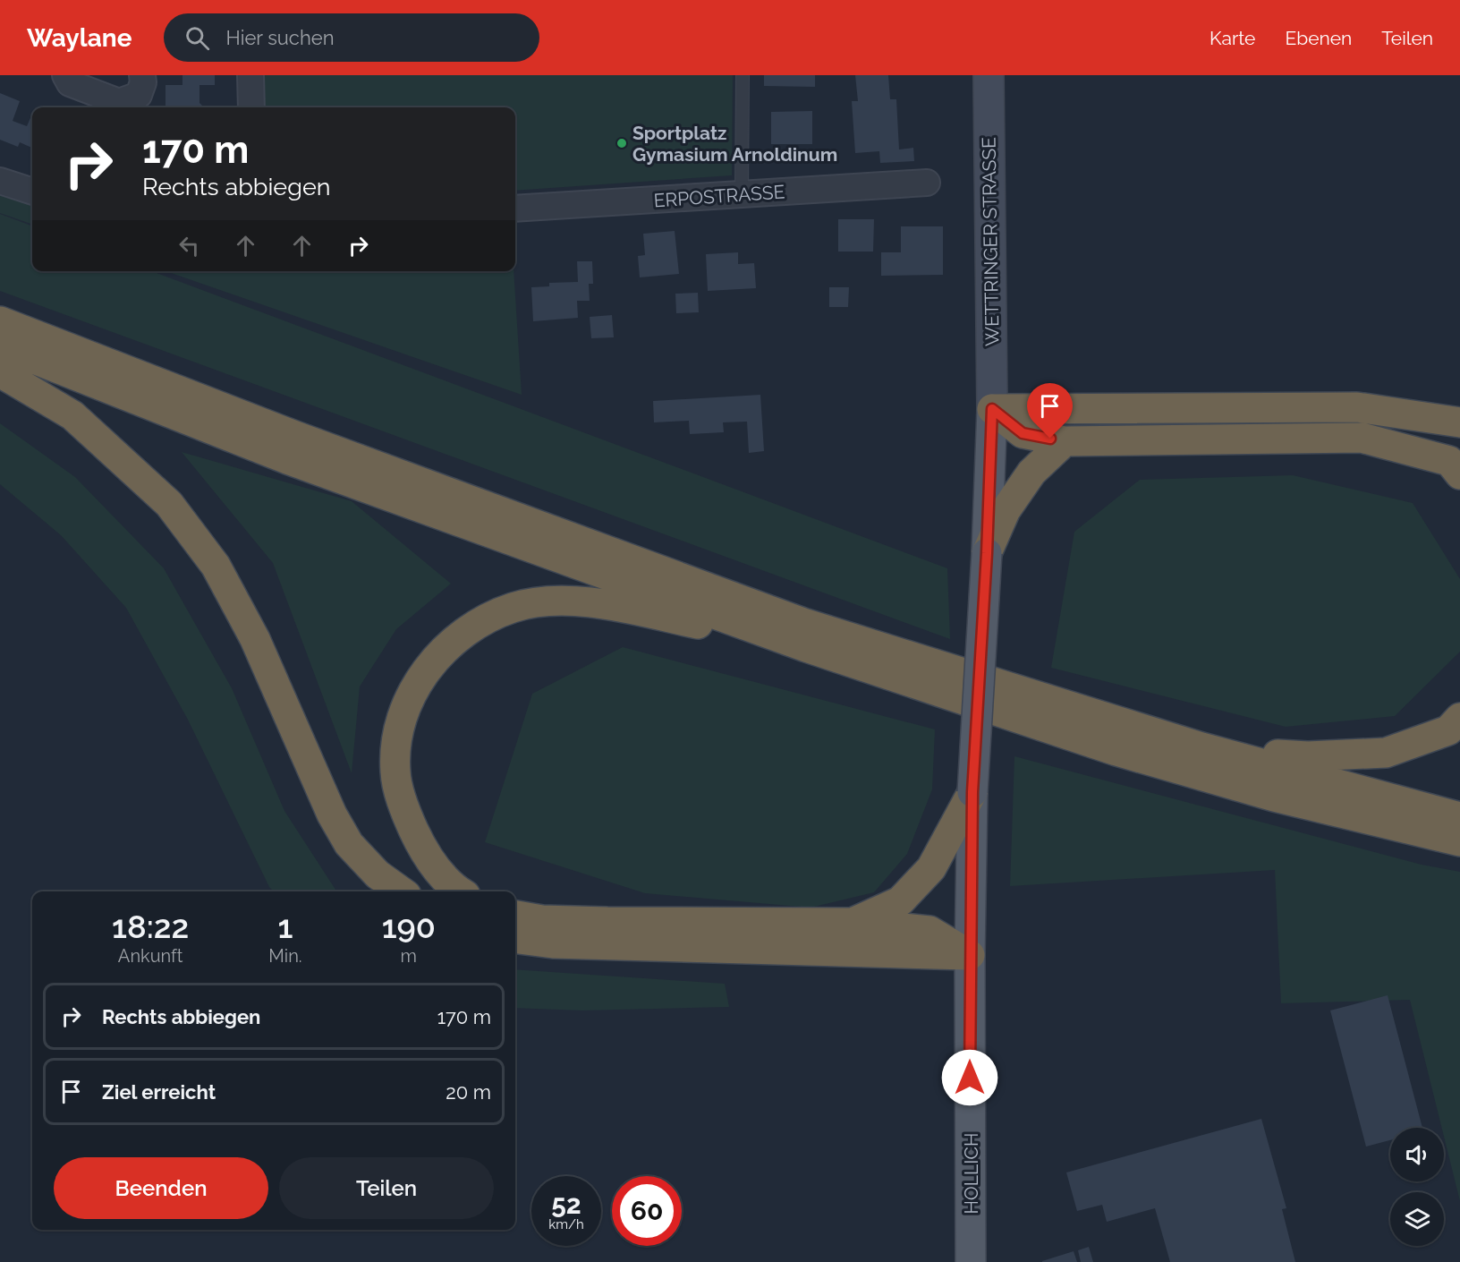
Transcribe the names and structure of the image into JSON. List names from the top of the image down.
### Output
{
  "streets": {
    "main road": ["WETTRINGER STRASSE", "HOLLICH"],
    "street": ["ERPOSTRASSE"]
  },
  "crossings": [
    ["WETTRINGER STRASSE", "HOLLICH"]
  ],
  "places": ["Sportplatz Gymasium Arnoldinum"],
  "page": {
    "header": "Waylane",
    "search": "Hier suchen",
    "nav": ["Karte", "Ebenen", "Teilen"],
    "turn": ["170 m", "Rechts abbiegen"],
    "eta": [
      "18:22",
      "Ankunft",
      "1",
      "Min.",
      "190",
      "m"
    ],
    "list": [
      {
        "name": "Rechts abbiegen",
        "value": "170 m"
      },
      {
        "name": "Ziel erreicht",
        "value": "20 m"
      }
    ],
    "buttons": ["Beenden", "Teilen"],
    "speed": "52 km/h",
    "limit": "60"
  }
}
